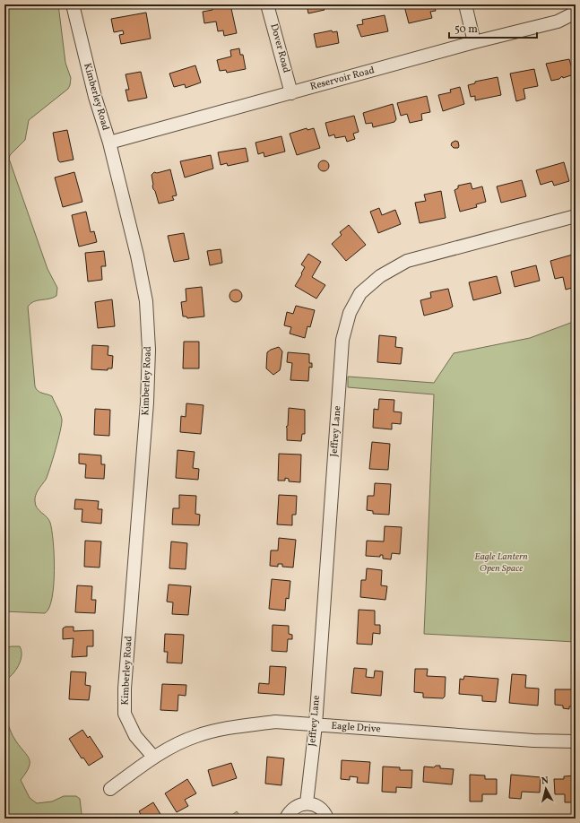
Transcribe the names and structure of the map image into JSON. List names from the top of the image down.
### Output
{
  "streets": {
    "street": [
      "Dover Road",
      "Reservoir Road",
      "Kimberley Road",
      "Jeffrey Lane",
      "Eagle Drive"
    ]
  },
  "crossings": [
    ["Dover Road", "Reservoir Road"],
    ["Reservoir Road", "Kimberley Road"],
    ["Kimberley Road", "Eagle Drive"],
    ["Jeffrey Lane", "Eagle Drive"]
  ],
  "parks": ["Eagle Lantern Open Space"],
  "scale_bar": "50 m",
  "north": "top"
}
